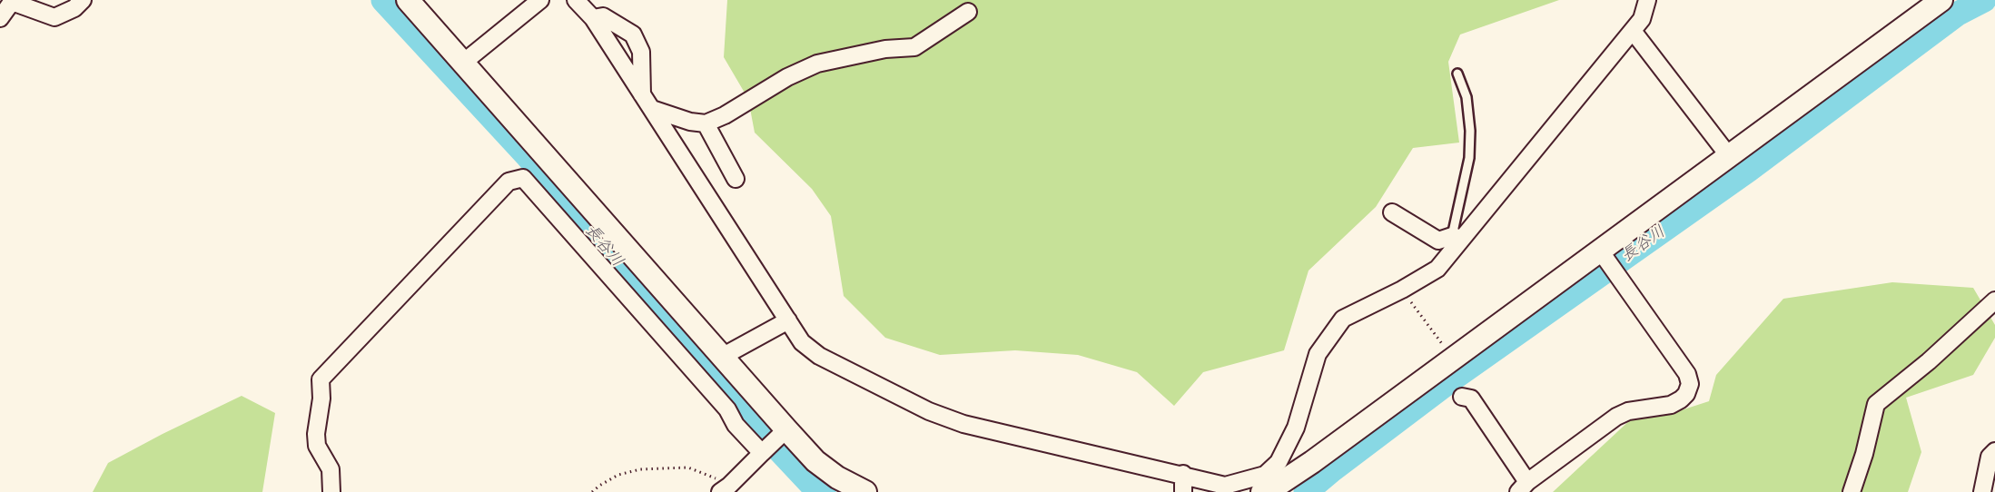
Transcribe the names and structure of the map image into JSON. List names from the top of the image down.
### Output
{
  "water": ["長谷川"]
}
